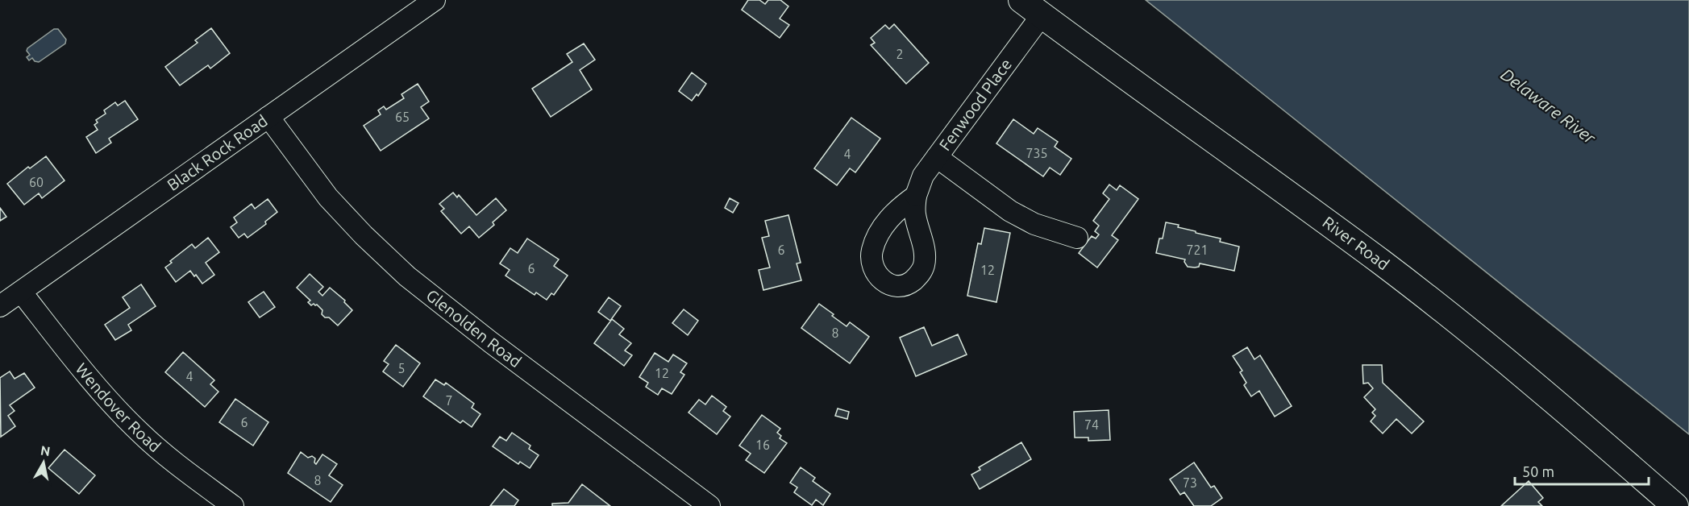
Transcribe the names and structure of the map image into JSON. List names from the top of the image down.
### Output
{
  "streets": {
    "main road": ["River Road"],
    "street": [
      "Fenwood Place",
      "Black Rock Road",
      "Glenolden Road",
      "Wendover Road"
    ]
  },
  "crossings": [
    ["Fenwood Place", "River Road"],
    ["Black Rock Road", "Glenolden Road"],
    ["Black Rock Road", "Wendover Road"]
  ],
  "water": ["Delaware River"],
  "house_numbers": [
    "2",
    "65",
    "735",
    "4",
    "60",
    "6",
    "721",
    "6",
    "12",
    "8",
    "5",
    "12",
    "4",
    "7",
    "6",
    "74",
    "16",
    "8",
    "73"
  ],
  "scale_bar": "50 m",
  "north": "top"
}
